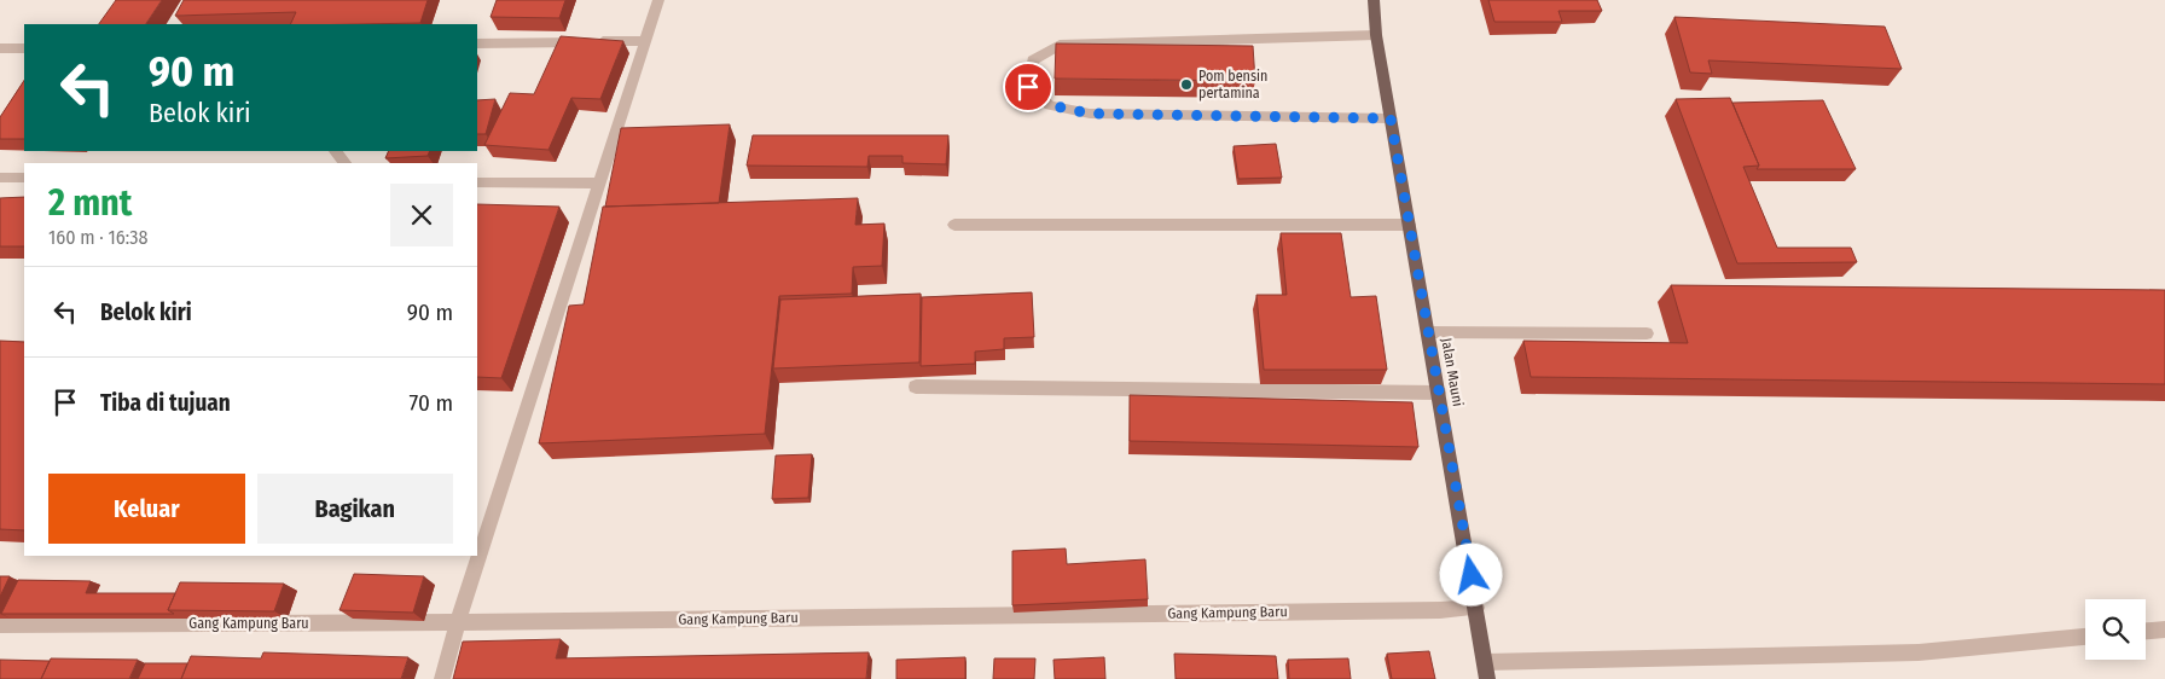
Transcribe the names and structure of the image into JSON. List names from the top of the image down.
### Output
{
  "streets": {
    "main road": ["Jalan Mauni"],
    "street": ["Gang Kampung Baru"]
  },
  "crossings": [
    ["Jalan Mauni", "Gang Kampung Baru"]
  ],
  "places": ["Pom bensin pertamina"],
  "page": {
    "turn": ["90 m", "Belok kiri"],
    "heading": ["2 mnt", "160 m · 16:38"],
    "list": [
      {
        "name": "Belok kiri",
        "value": "90 m"
      },
      {
        "name": "Tiba di tujuan",
        "value": "70 m"
      }
    ],
    "buttons": ["Keluar", "Bagikan"]
  }
}
